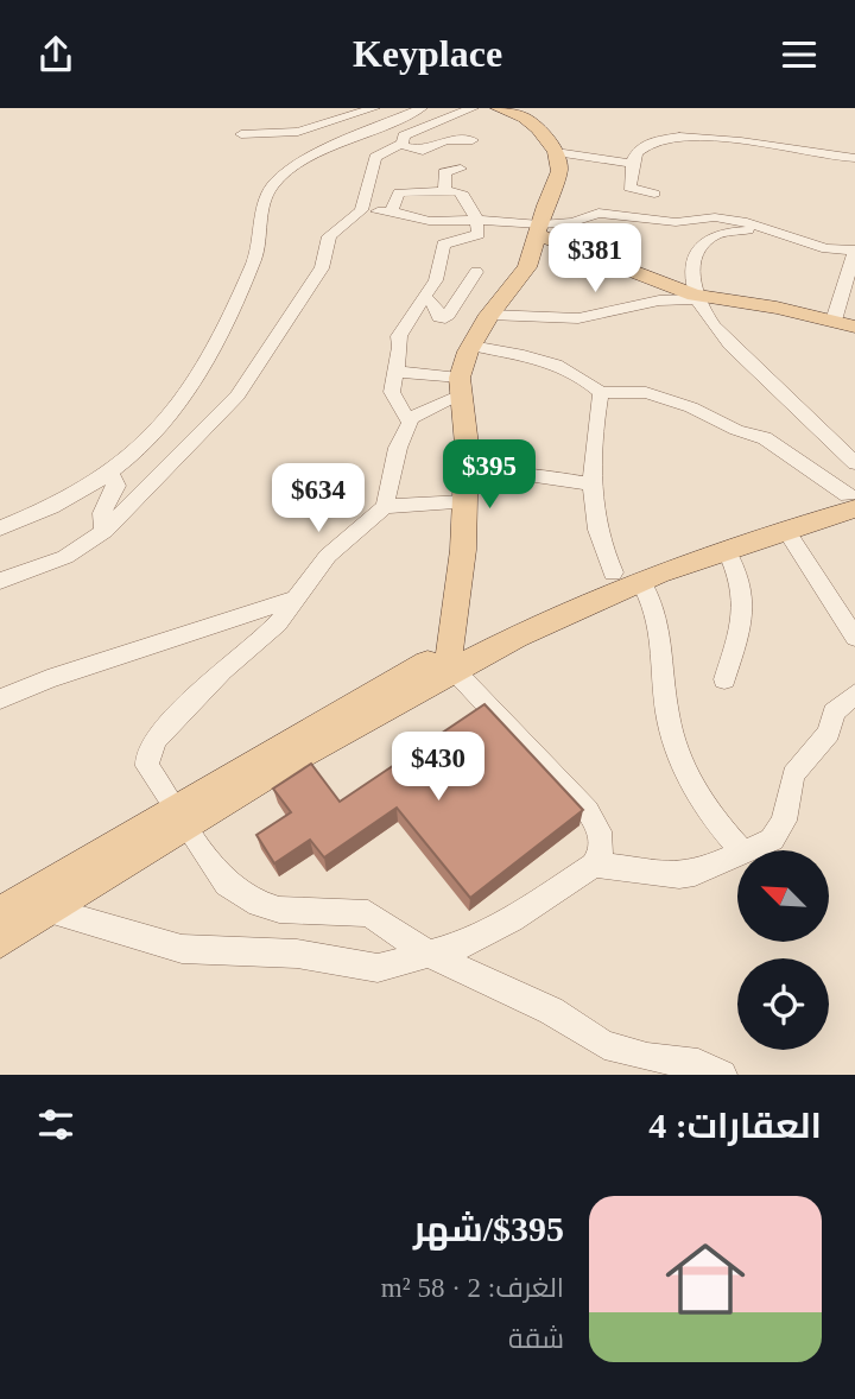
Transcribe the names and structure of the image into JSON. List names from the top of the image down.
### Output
{
  "north": "top left",
  "page": {
    "header": "Keyplace",
    "price": [
      "$381",
      "$395",
      "$634",
      "$430"
    ],
    "heading": "العقارات: 4",
    "list": [
      {
        "name": "$395/شهر",
        "note": "الغرف: 2 · 58 m² · شقة"
      }
    ]
  }
}
